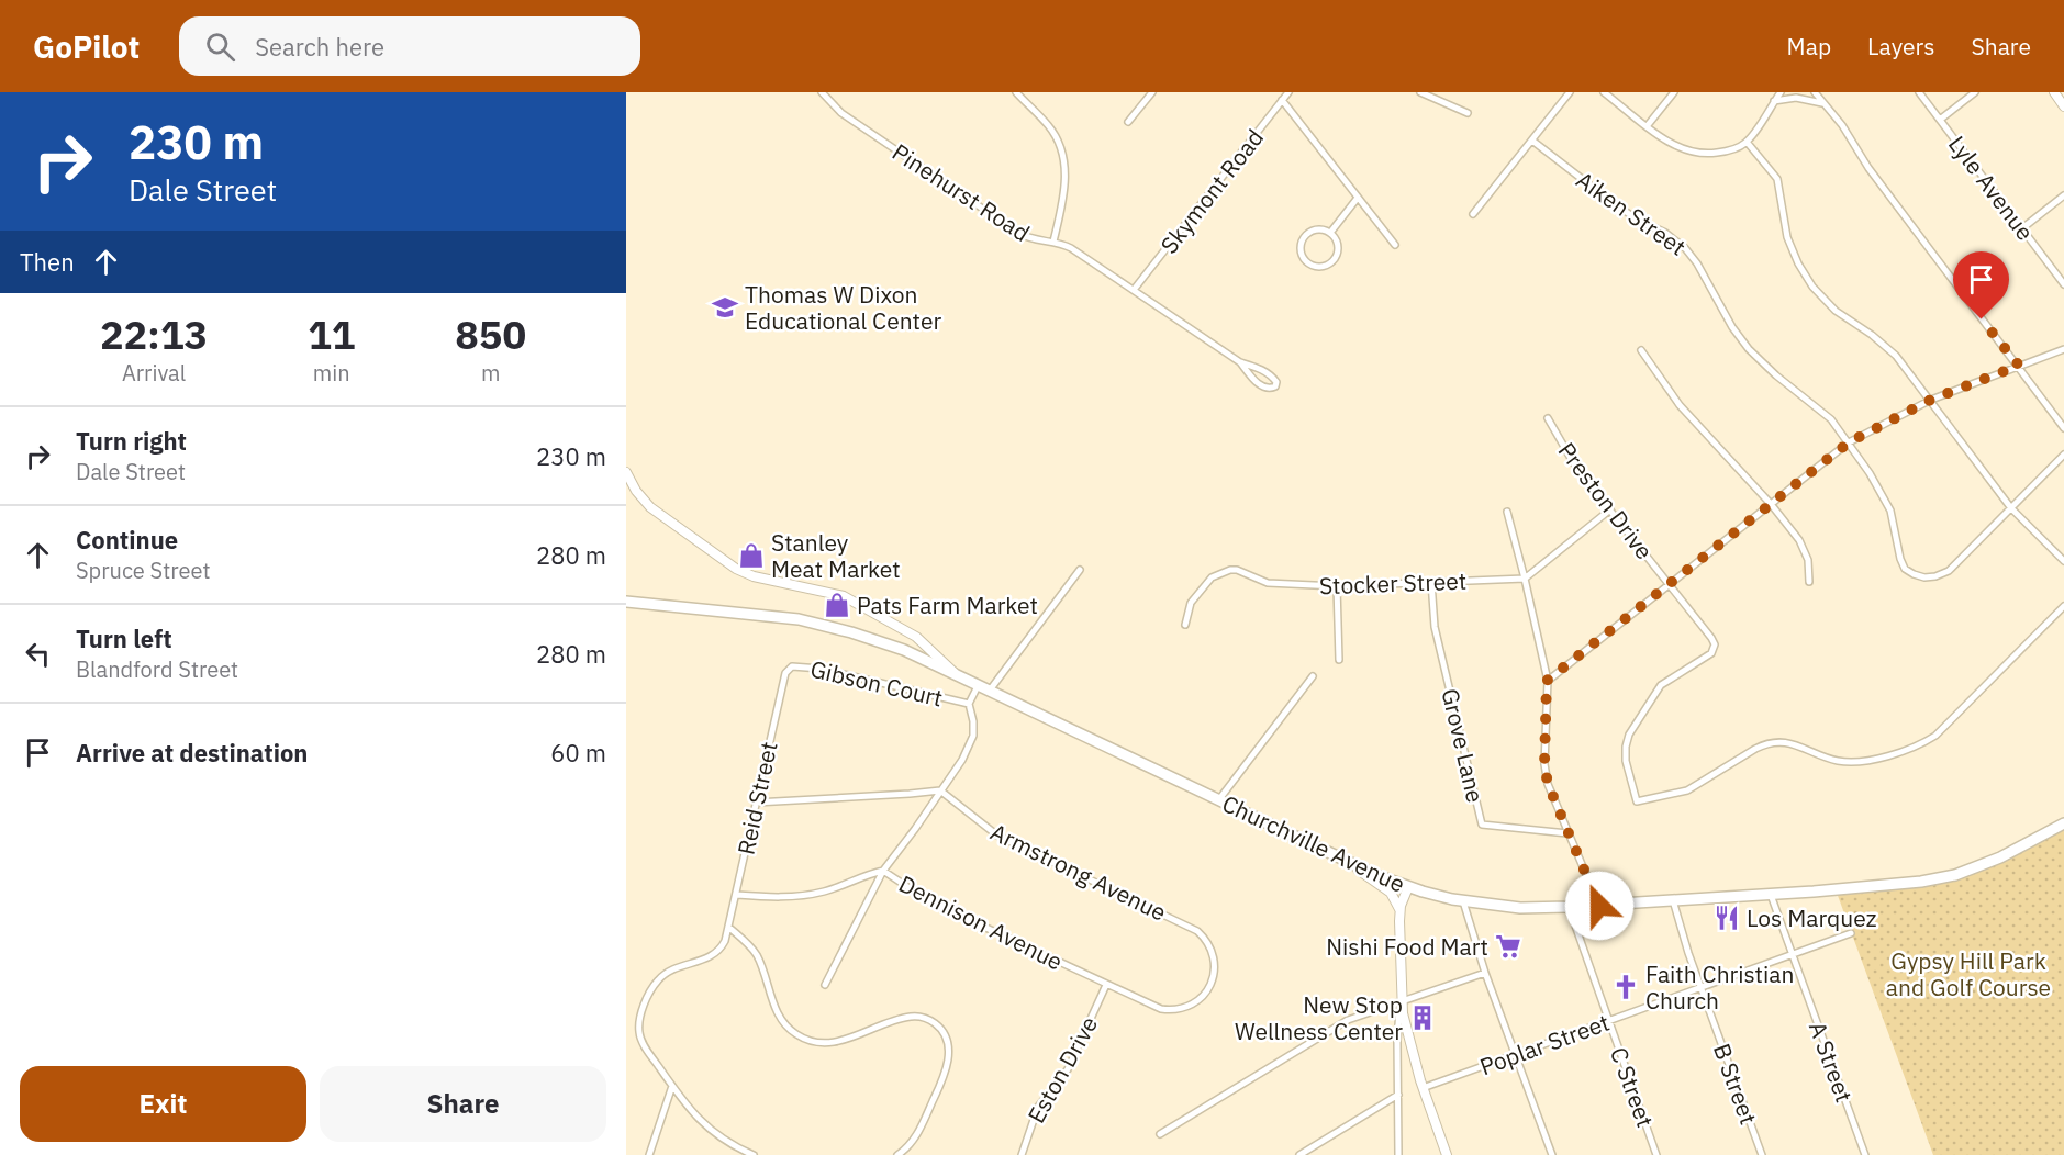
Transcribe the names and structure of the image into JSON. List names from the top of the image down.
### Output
{
  "streets": {
    "main road": ["Churchville Avenue"],
    "street": [
      "Lyle Avenue",
      "Skymont Road",
      "Pinehurst Road",
      "Aiken Street",
      "Preston Drive",
      "Stocker Street",
      "Gibson Court",
      "Grove Lane",
      "Reid Street",
      "Armstrong Avenue",
      "Dennison Avenue",
      "Poplar Street",
      "A Street",
      "Eston Drive",
      "B Street",
      "C Street"
    ]
  },
  "crossings": [
    ["Skymont Road", "Pinehurst Road"],
    ["Stocker Street", "Grove Lane"],
    ["Gibson Court", "Reid Street"],
    ["Reid Street", "Dennison Avenue"],
    ["Churchville Avenue", "A Street"],
    ["Churchville Avenue", "B Street"],
    ["Churchville Avenue", "C Street"],
    ["Armstrong Avenue", "Dennison Avenue"],
    ["Dennison Avenue", "Eston Drive"],
    ["Poplar Street", "A Street"],
    ["Poplar Street", "B Street"],
    ["Poplar Street", "C Street"]
  ],
  "parks": ["Gypsy Hill Park and Golf Course"],
  "places": {
    "school or university": ["Thomas W Dixon Educational Center"],
    "shop": ["Stanley Meat Market", "Pats Farm Market"],
    "restaurant": ["Los Marquez"],
    "supermarket": ["Nishi Food Mart"],
    "church": ["Faith Christian Church"],
    "building": ["New Stop Wellness Center"]
  },
  "page": {
    "header": "GoPilot",
    "search": "Search here",
    "nav": ["Map", "Layers", "Share"],
    "turn": ["230 m", "Dale Street"],
    "then": "Then",
    "eta": [
      "22:13",
      "Arrival",
      "11",
      "min",
      "850",
      "m"
    ],
    "list": [
      {
        "name": "Turn right",
        "note": "Dale Street",
        "value": "230 m"
      },
      {
        "name": "Continue",
        "note": "Spruce Street",
        "value": "280 m"
      },
      {
        "name": "Turn left",
        "note": "Blandford Street",
        "value": "280 m"
      },
      {
        "name": "Arrive at destination",
        "value": "60 m"
      }
    ],
    "buttons": ["Exit", "Share"]
  }
}
